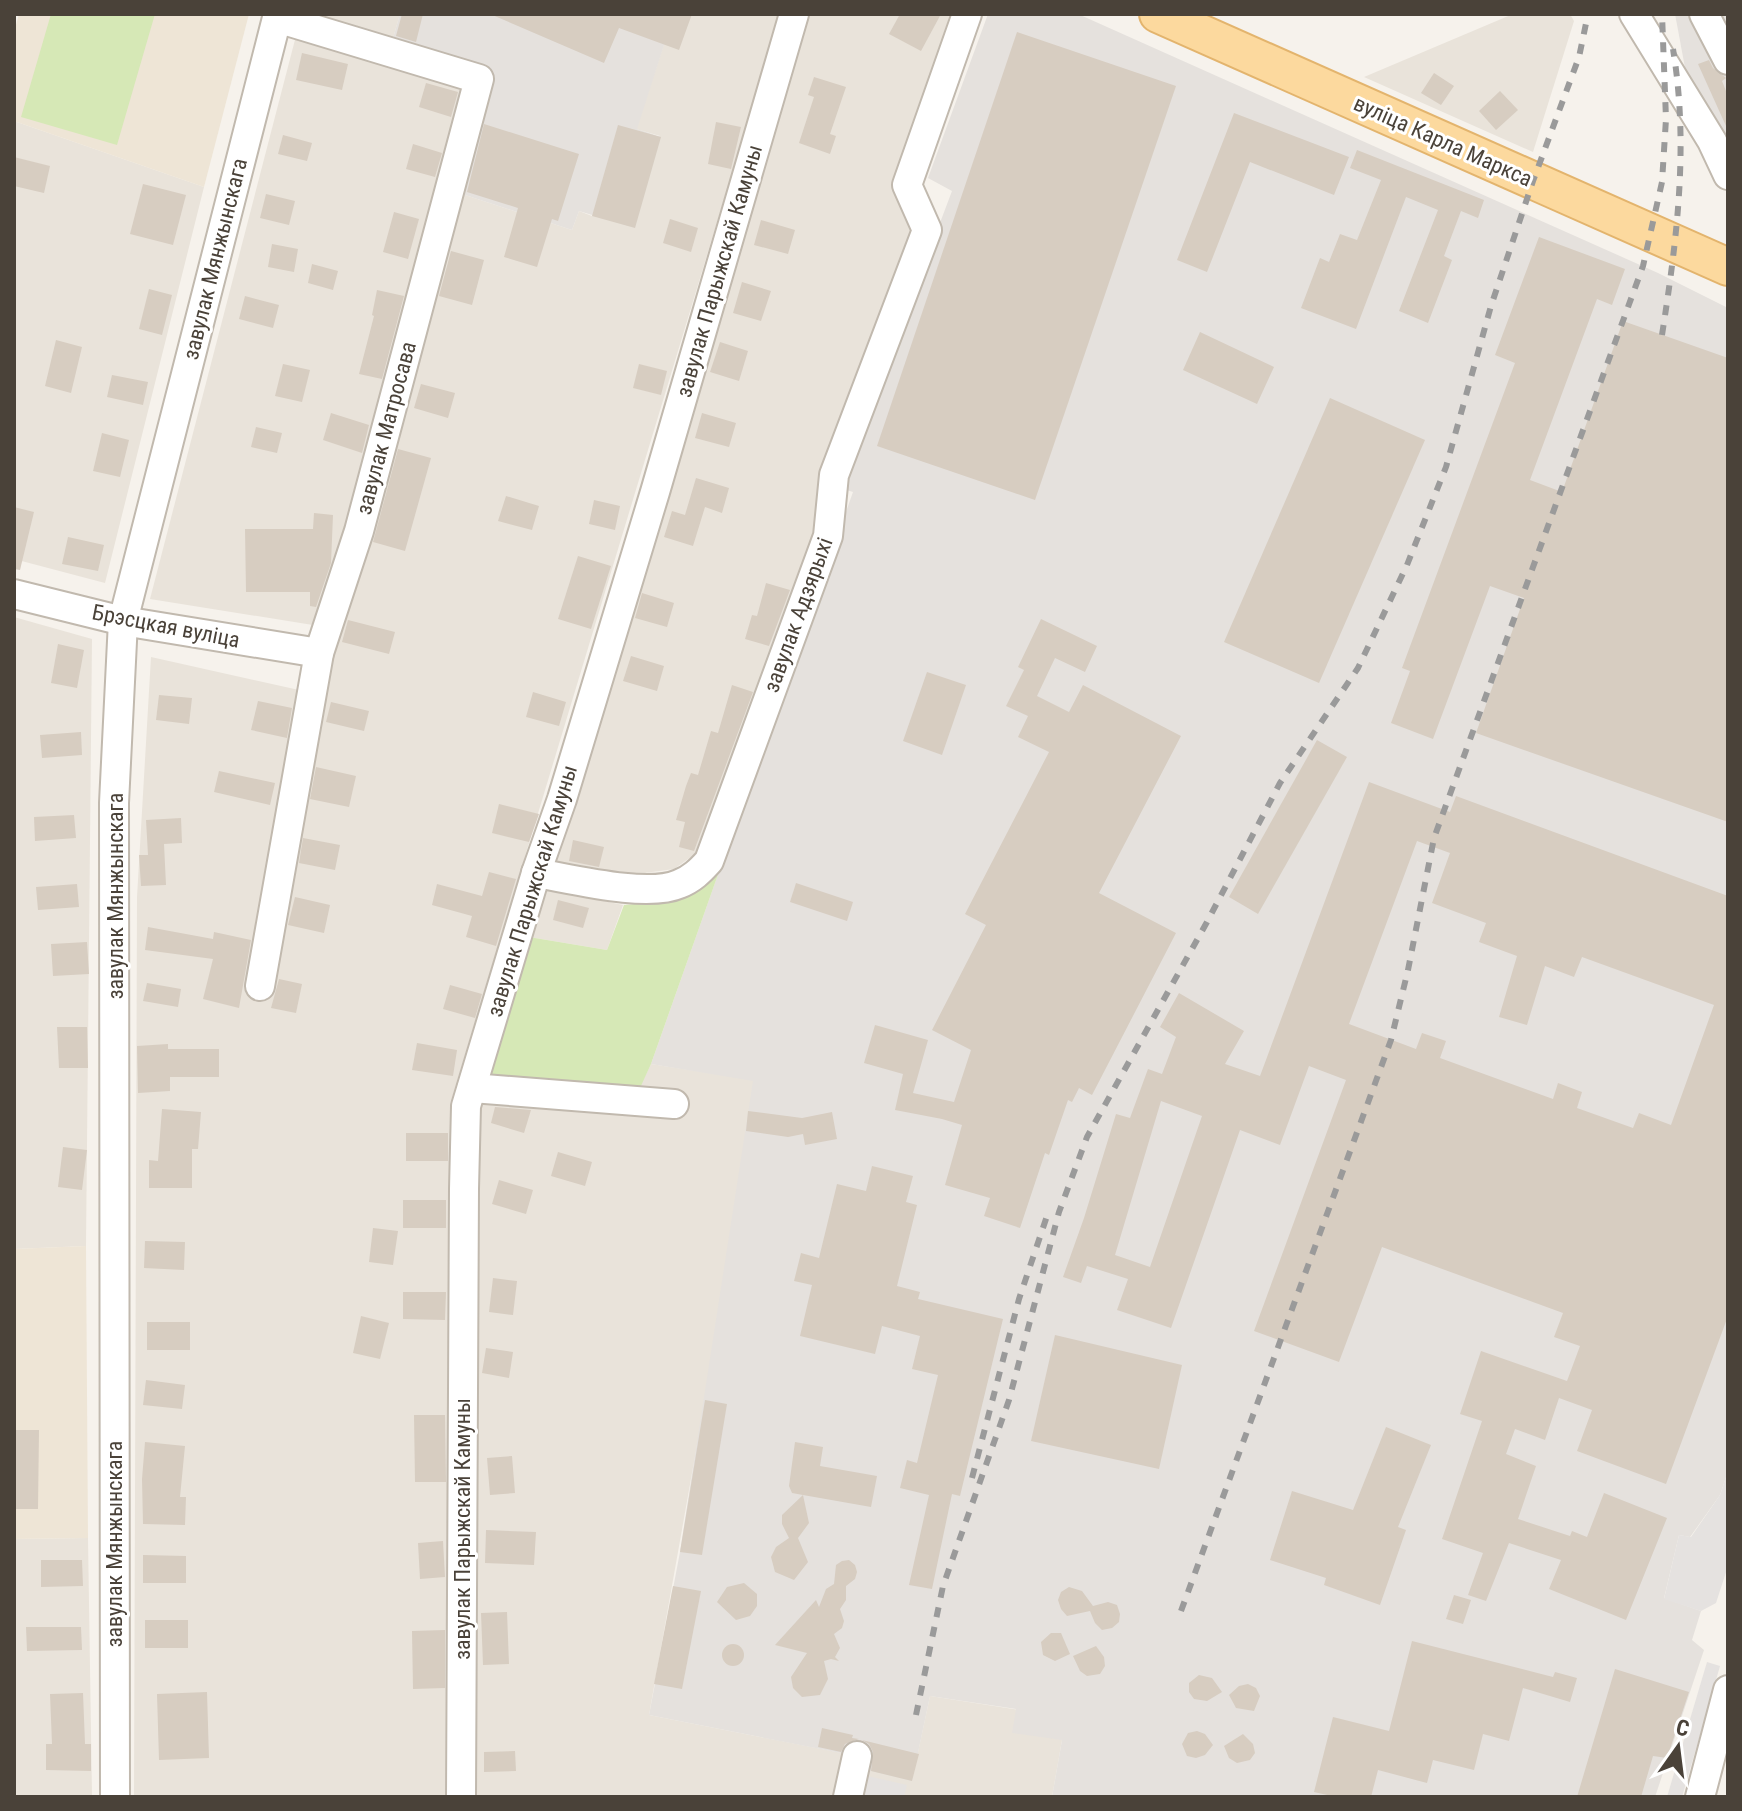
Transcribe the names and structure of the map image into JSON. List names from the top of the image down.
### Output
{
  "streets": {
    "main road": ["вуліца Карла Маркса"],
    "street": [
      "завулак Мянжынскага",
      "завулак Парыжскай Камуны",
      "завулак Матросава",
      "завулак Адзярыхі",
      "Брэсцкая вуліца"
    ]
  },
  "crossings": [
    ["завулак Мянжынскага", "завулак Матросава"],
    ["завулак Мянжынскага", "Брэсцкая вуліца"],
    ["завулак Парыжскай Камуны", "завулак Адзярыхі"],
    ["завулак Матросава", "Брэсцкая вуліца"]
  ],
  "north": "top"
}
